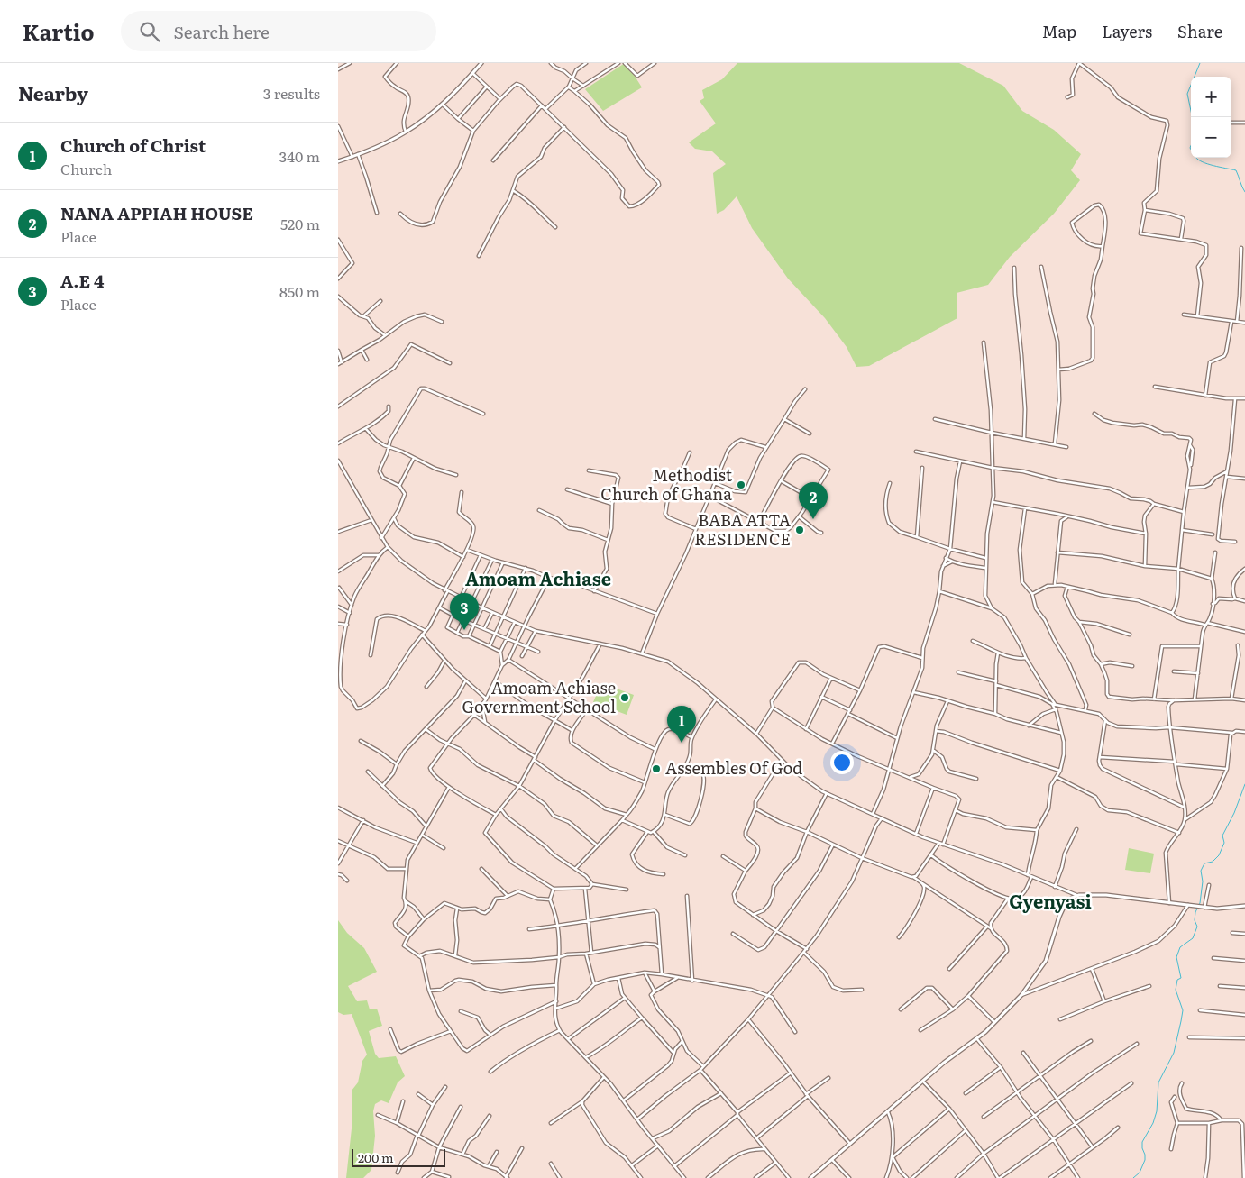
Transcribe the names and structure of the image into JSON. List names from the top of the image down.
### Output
{
  "districts": ["Amoam Achiase", "Gyenyasi"],
  "places": [
    "Methodist Church of Ghana",
    "BABA ATTA RESIDENCE",
    "Amoam Achiase Government School",
    "Assembles Of God"
  ],
  "scale_bar": "200 m",
  "page": {
    "header": "Kartio",
    "search": "Search here",
    "nav": ["Map", "Layers", "Share"],
    "heading": ["Nearby", "3 results"],
    "map_buttons": ["+", "−"],
    "list": [
      {
        "mark": "1",
        "name": "Church of Christ",
        "note": "Church",
        "value": "340 m"
      },
      {
        "mark": "2",
        "name": "NANA APPIAH HOUSE",
        "note": "Place",
        "value": "520 m"
      },
      {
        "mark": "3",
        "name": "A.E 4",
        "note": "Place",
        "value": "850 m"
      }
    ],
    "pins": ["2", "3", "1"],
    "scale": "200 m"
  }
}
